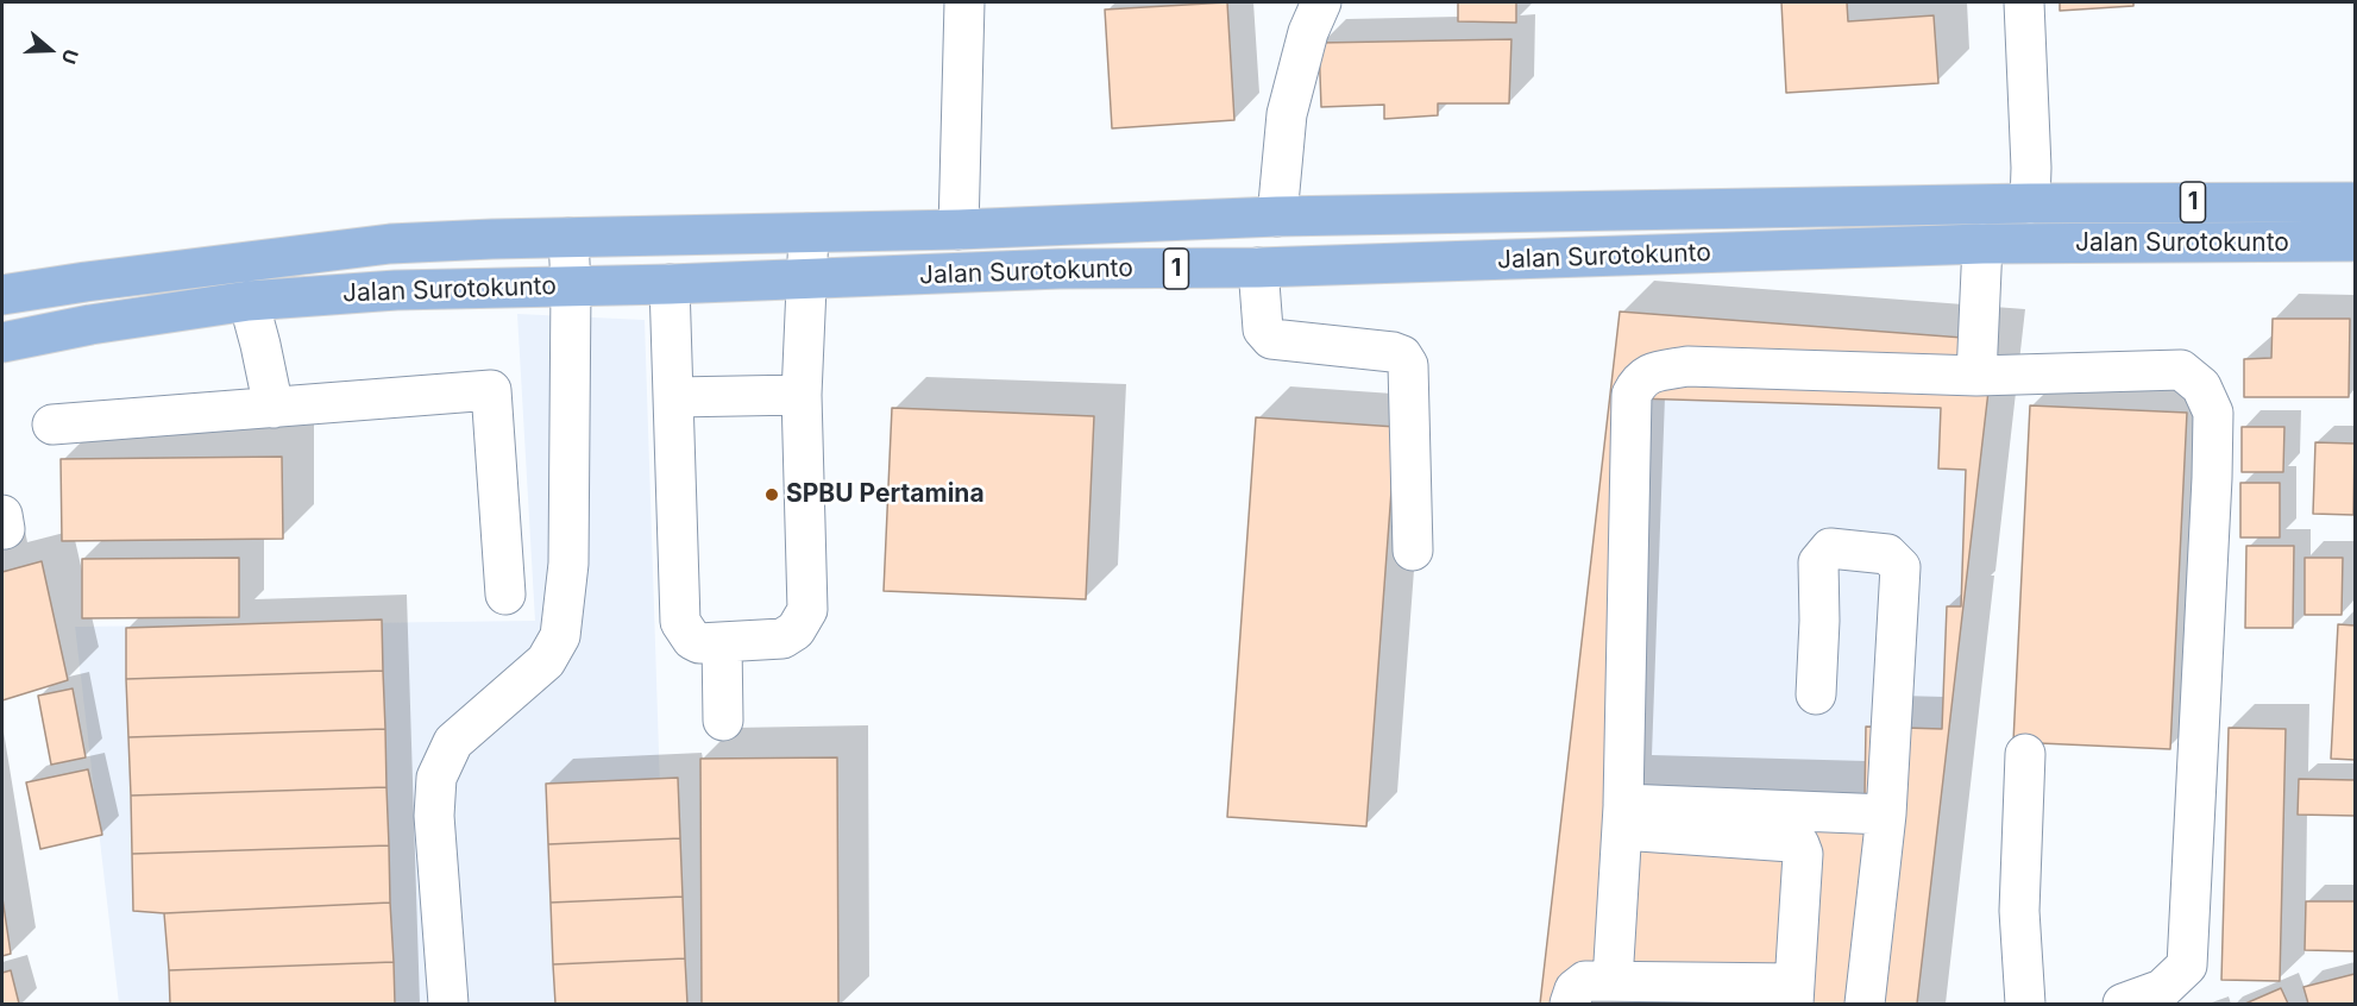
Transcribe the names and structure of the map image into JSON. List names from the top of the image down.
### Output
{
  "streets": {
    "main road": ["1", "Jalan Surotokunto"]
  },
  "places": ["SPBU Pertamina"],
  "north": "right"
}
